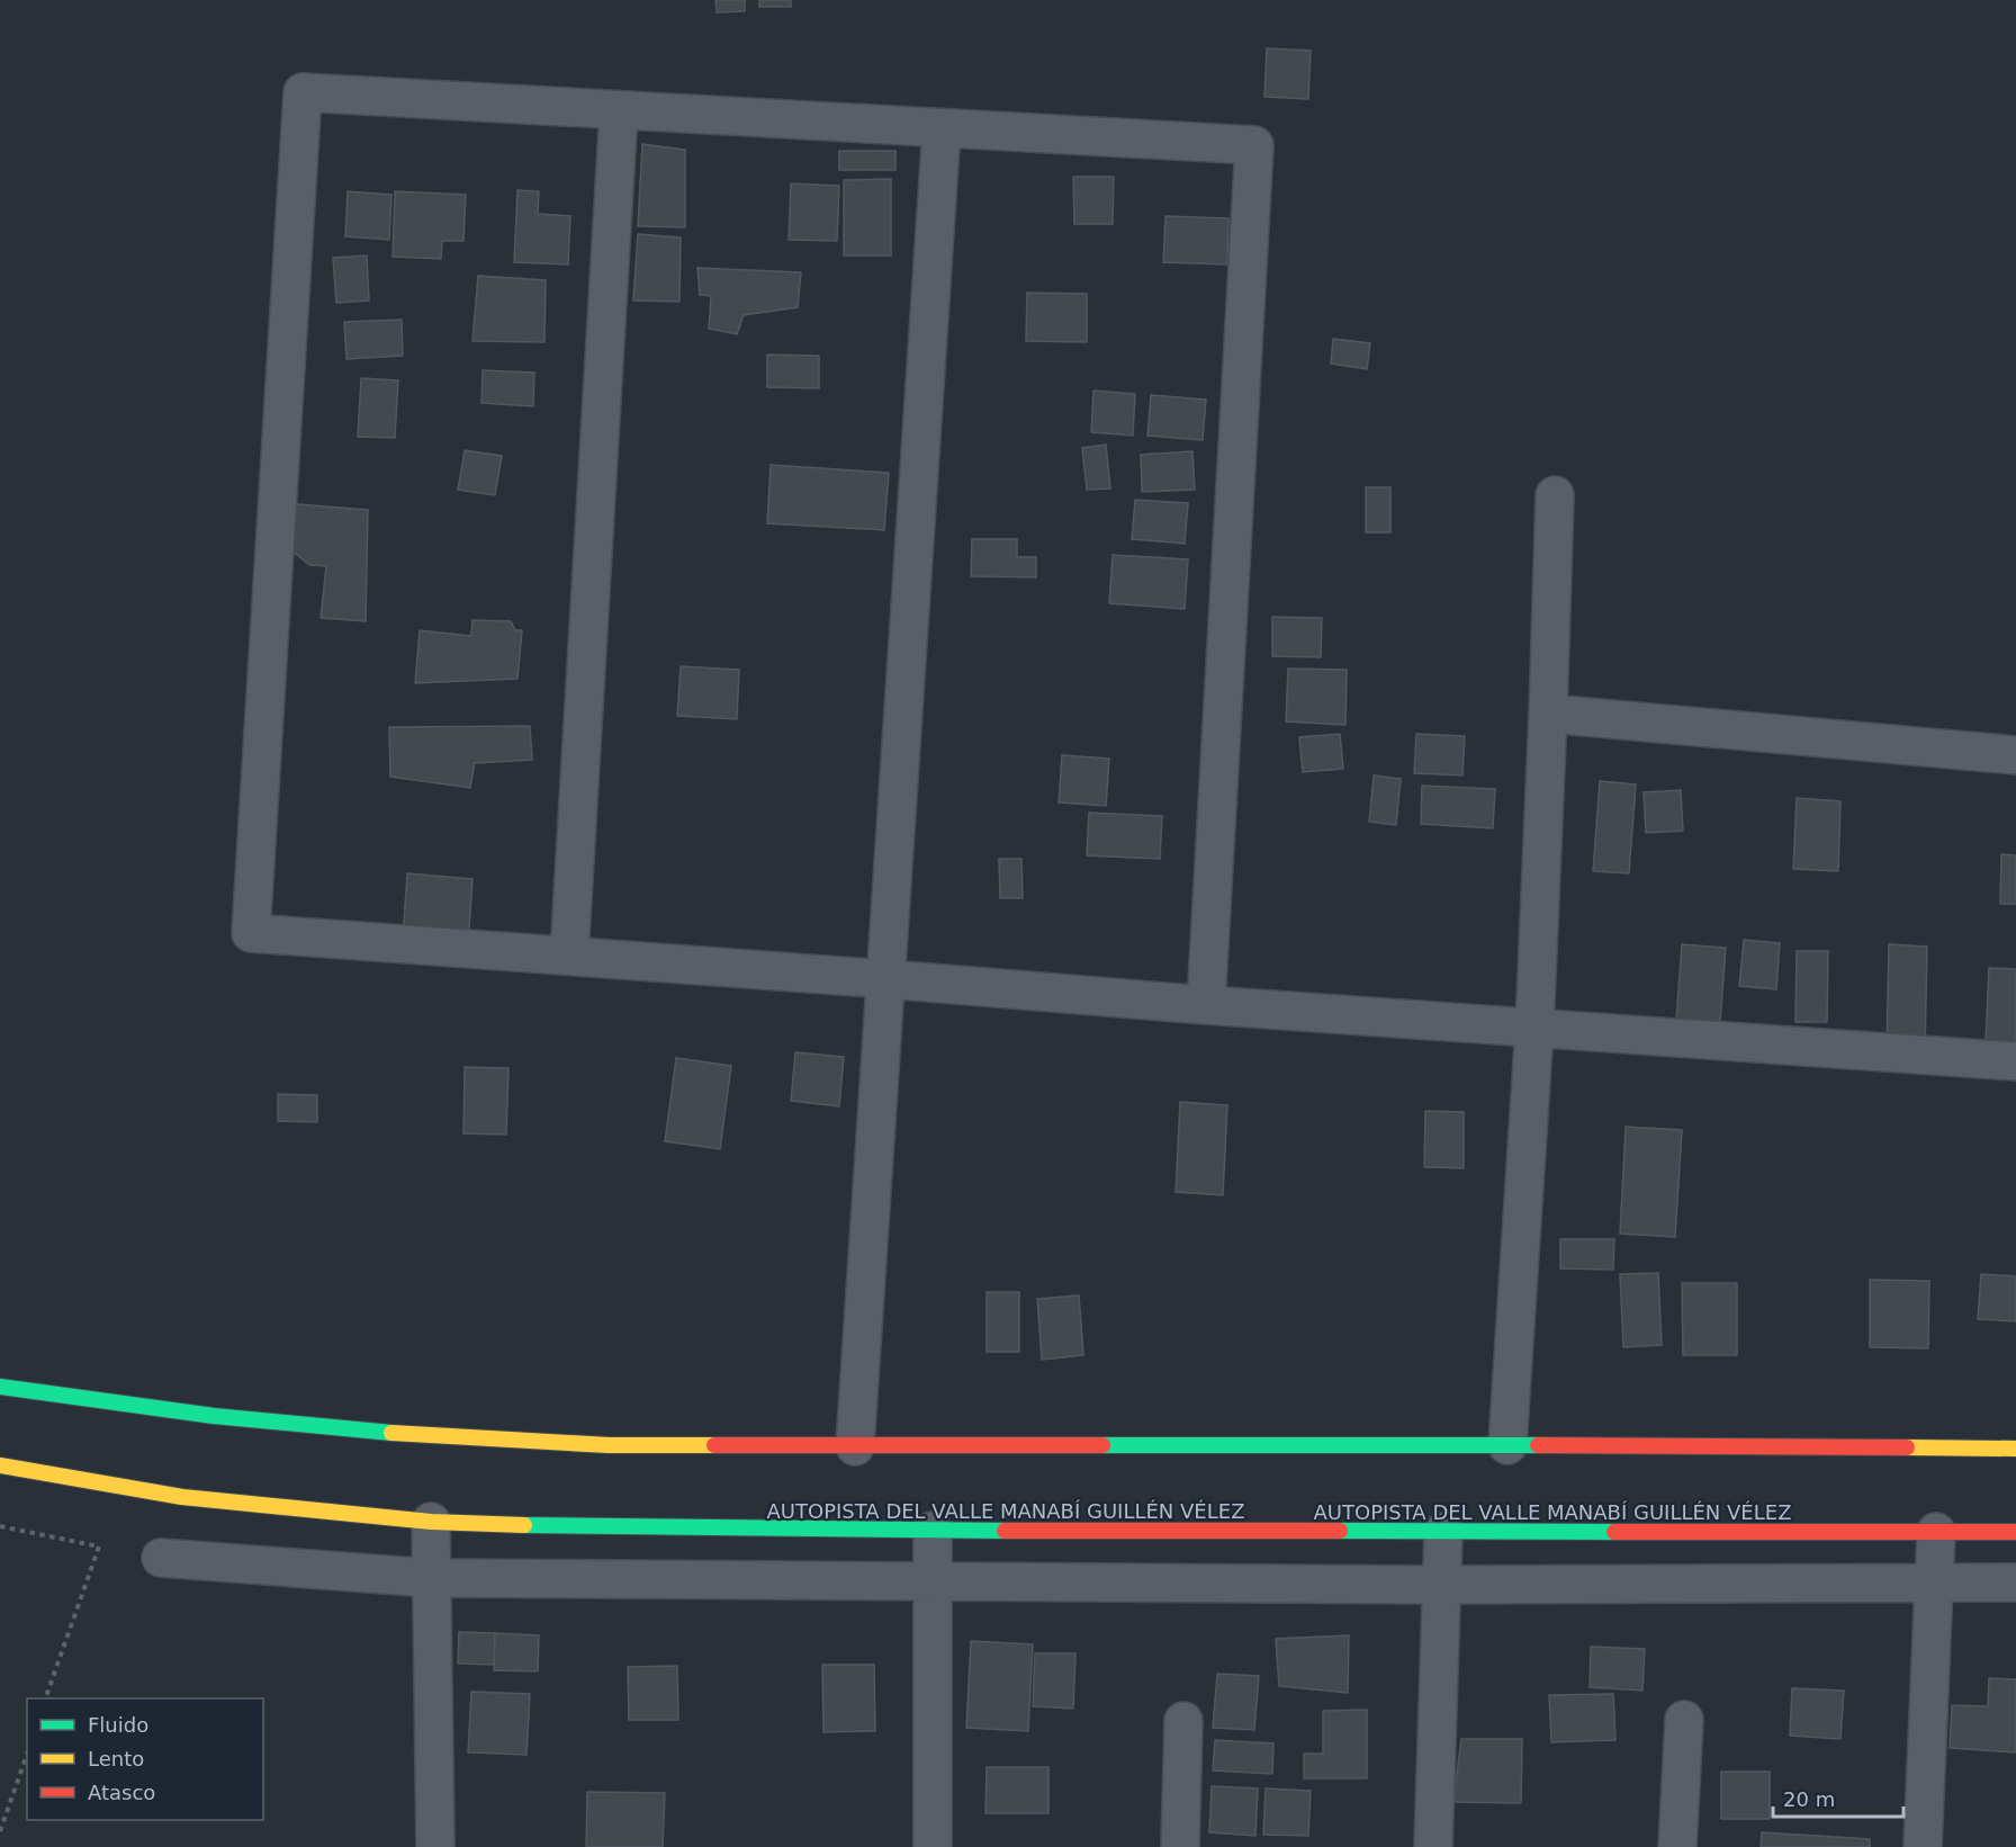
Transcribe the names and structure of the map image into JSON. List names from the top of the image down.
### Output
{
  "streets": {
    "main road": ["AUTOPISTA DEL VALLE MANABÍ GUILLÉN VÉLEZ"]
  },
  "legend": ["Fluido", "Lento", "Atasco"],
  "scale_bar": "20 m"
}
